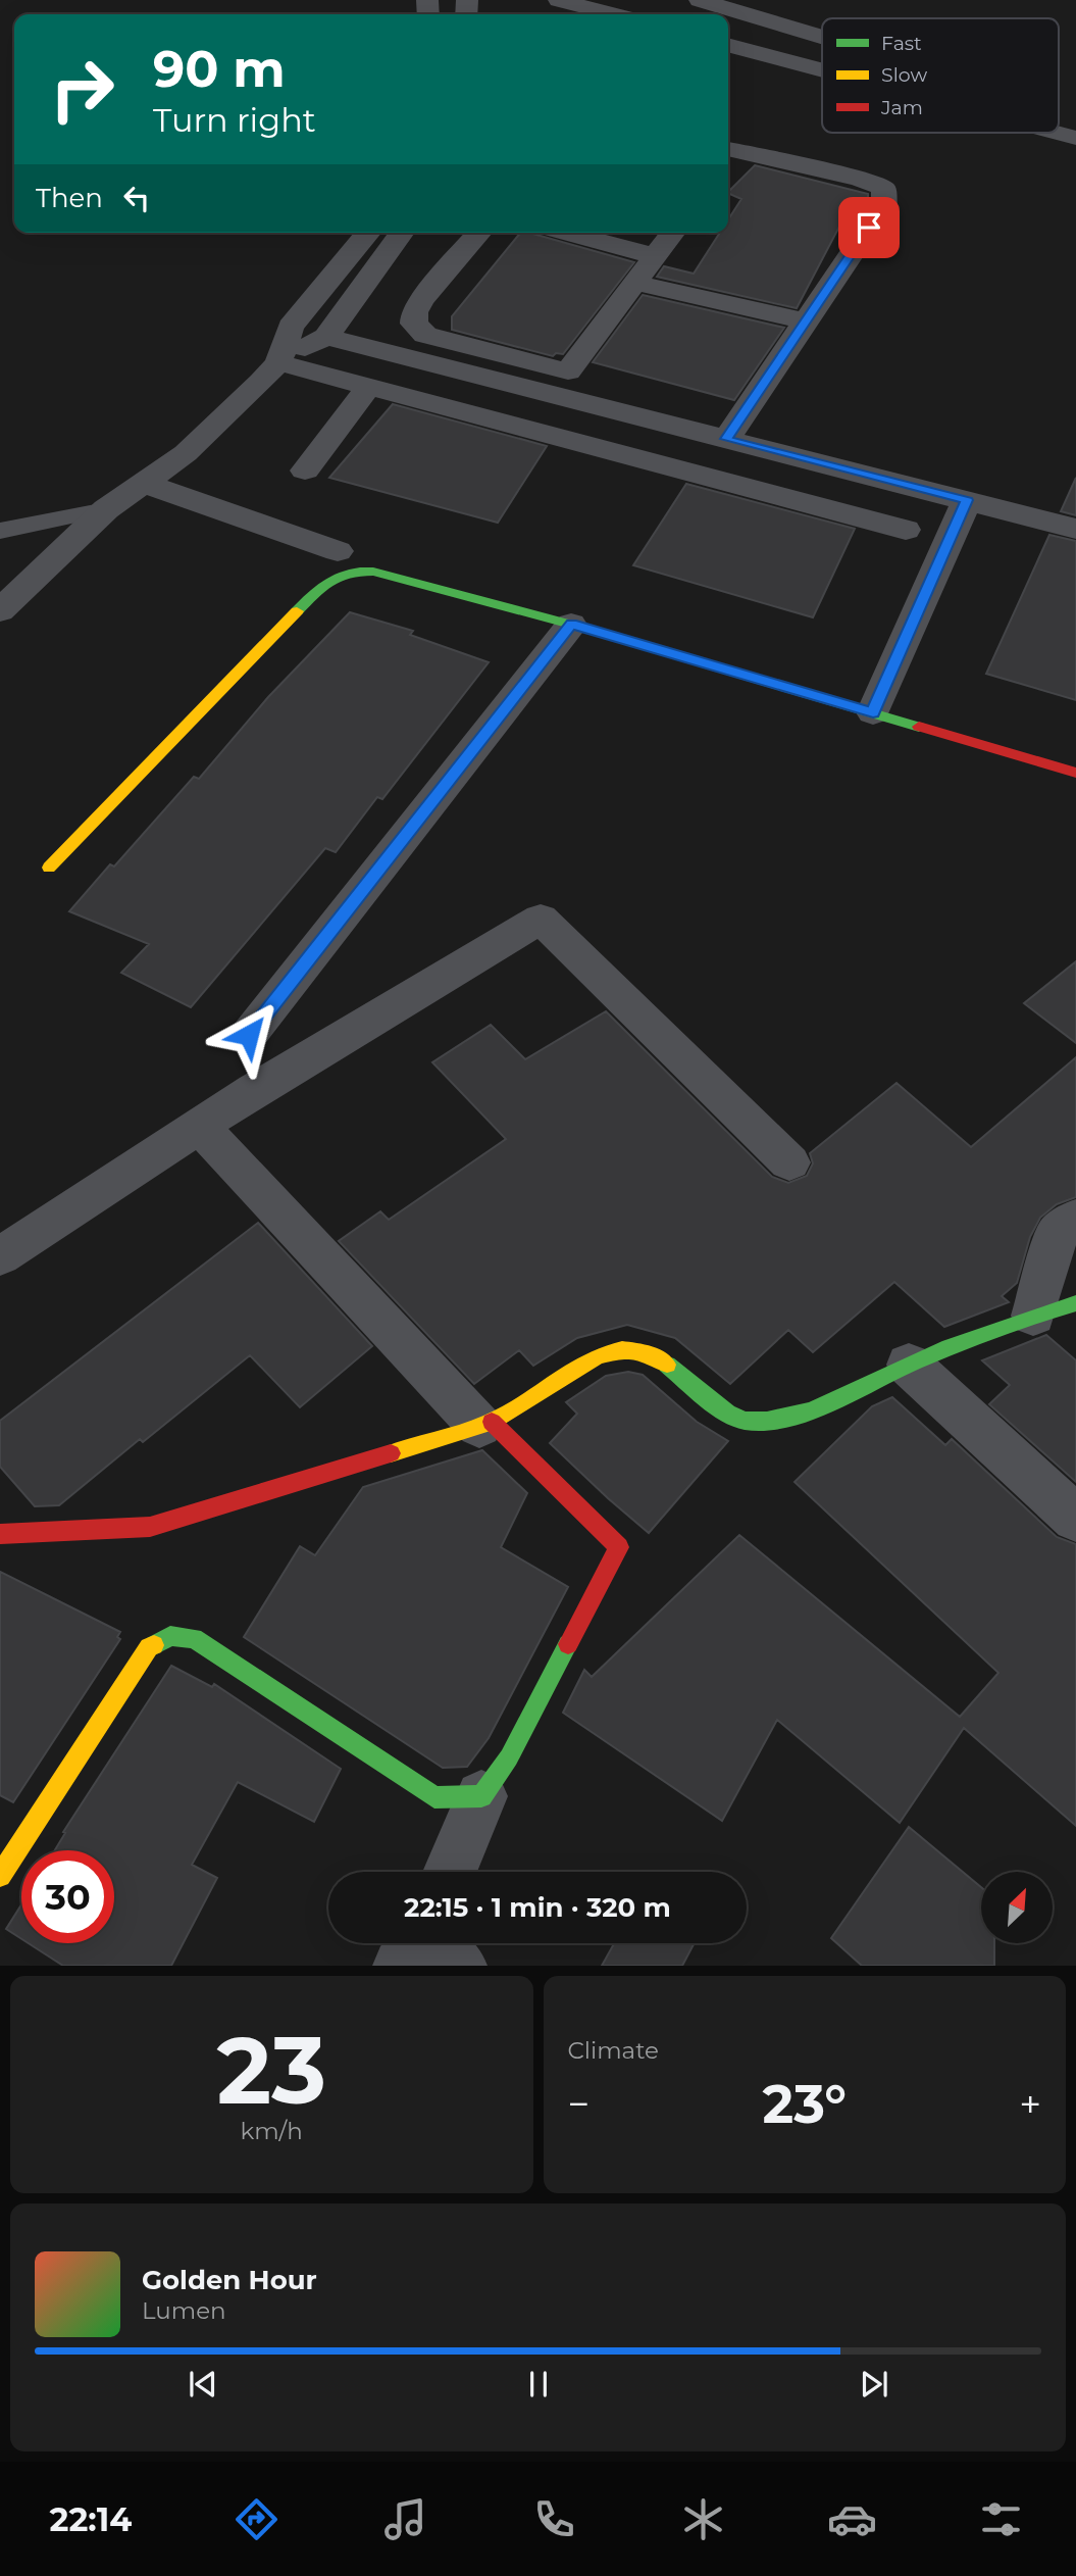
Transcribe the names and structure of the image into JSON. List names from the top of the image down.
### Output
{
  "legend": ["Fast", "Slow", "Jam"],
  "north": "top right",
  "page": {
    "turn": ["90 m", "Turn right"],
    "then": "Then",
    "limit": "30",
    "trip": "22:15 · 1 min · 320 m",
    "tile": [
      ["23", "km/h"],
      "Climate"
    ],
    "heat": ["−", "23°", "+"],
    "song": ["Golden Hour", "Lumen"],
    "tabs": "22:14"
  }
}
